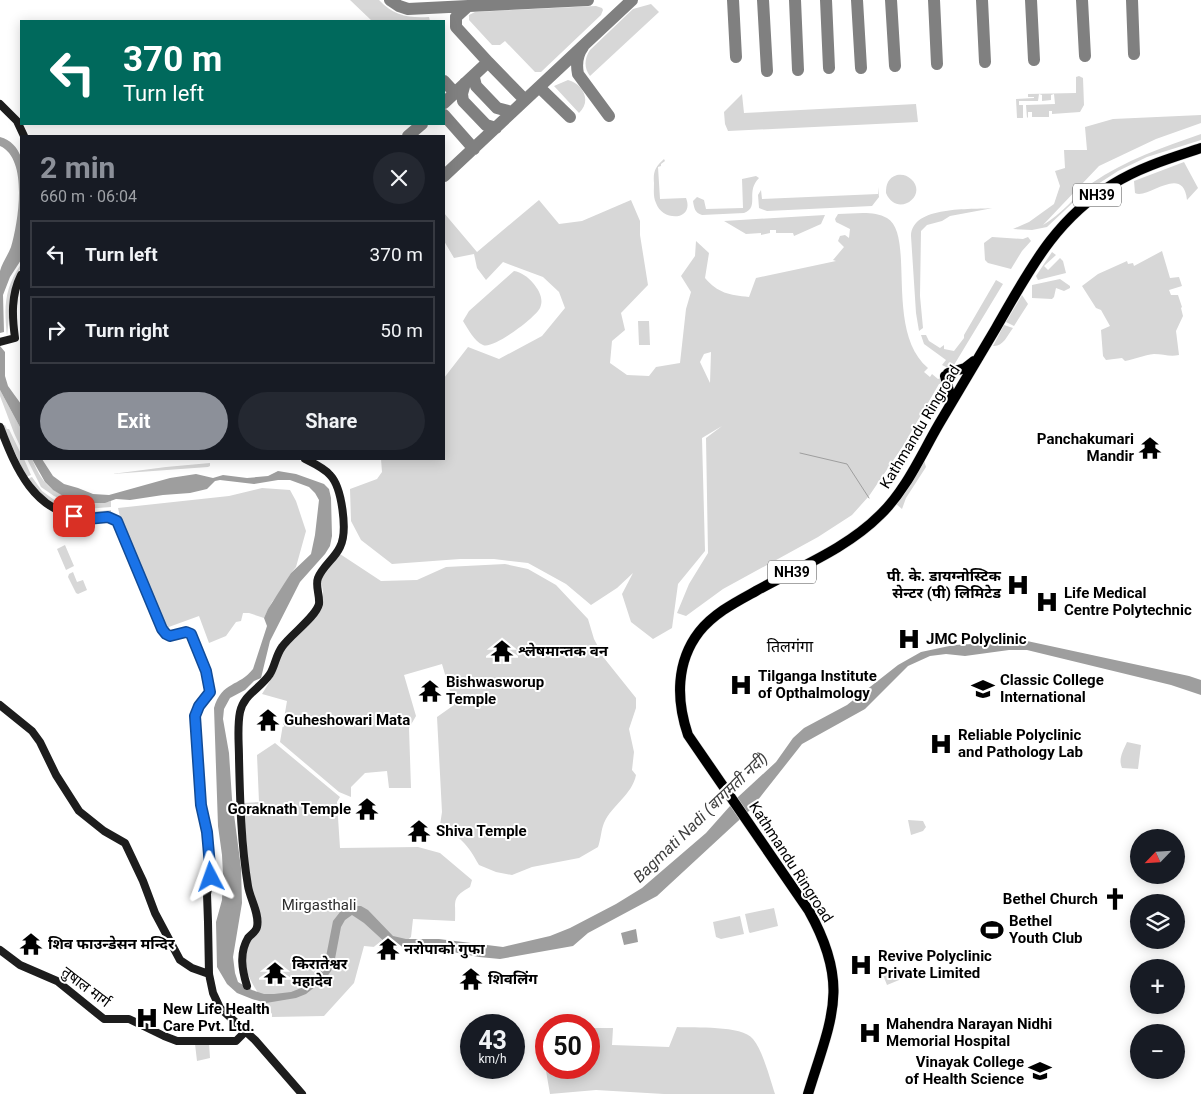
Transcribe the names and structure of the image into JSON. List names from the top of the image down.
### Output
{
  "streets": {
    "highway": ["NH39", "Kathmandu Ringroad"],
    "main road": ["तुषाल मार्ग"]
  },
  "districts": ["तिलगंगा"],
  "water": ["Bagmati Nadi (बागमती नदी)"],
  "parks": ["Mirgasthali"],
  "places": {
    "temple": [
      "Panchakumari Mandir",
      "श्लेषमान्तक वन",
      "Bishwasworup Temple",
      "Guheshowari Mata",
      "Goraknath Temple",
      "Shiva Temple",
      "शिव फाउन्डेसन मन्दिर",
      "नरोपाको गुफा",
      "किरातेश्वर महादेव",
      "शिवलिंग"
    ],
    "hospital": [
      "पी. के. डायग्नोस्टिक सेन्टर (पी) लिमिटेड",
      "Life Medical Centre Polytechnic",
      "JMC Polyclinic",
      "Tilganga Institute of Opthalmology",
      "Reliable Polyclinic and Pathology Lab",
      "Revive Polyclinic Private Limited",
      "New Life Health Care Pvt. Ltd.",
      "Mahendra Narayan Nidhi Memorial Hospital"
    ],
    "school or university": ["Classic College International", "Vinayak College of Health Science"],
    "church": ["Bethel Church"],
    "sports": ["Bethel Youth Club"]
  },
  "north": "bottom left",
  "page": {
    "turn": ["370 m", "Turn left"],
    "heading": ["2 min", "660 m · 06:04"],
    "list": [
      {
        "name": "Turn left",
        "value": "370 m"
      },
      {
        "name": "Turn right",
        "value": "50 m"
      }
    ],
    "buttons": ["Exit", "Share"],
    "map_buttons": ["+", "−"],
    "speed": "43 km/h",
    "limit": "50"
  }
}
